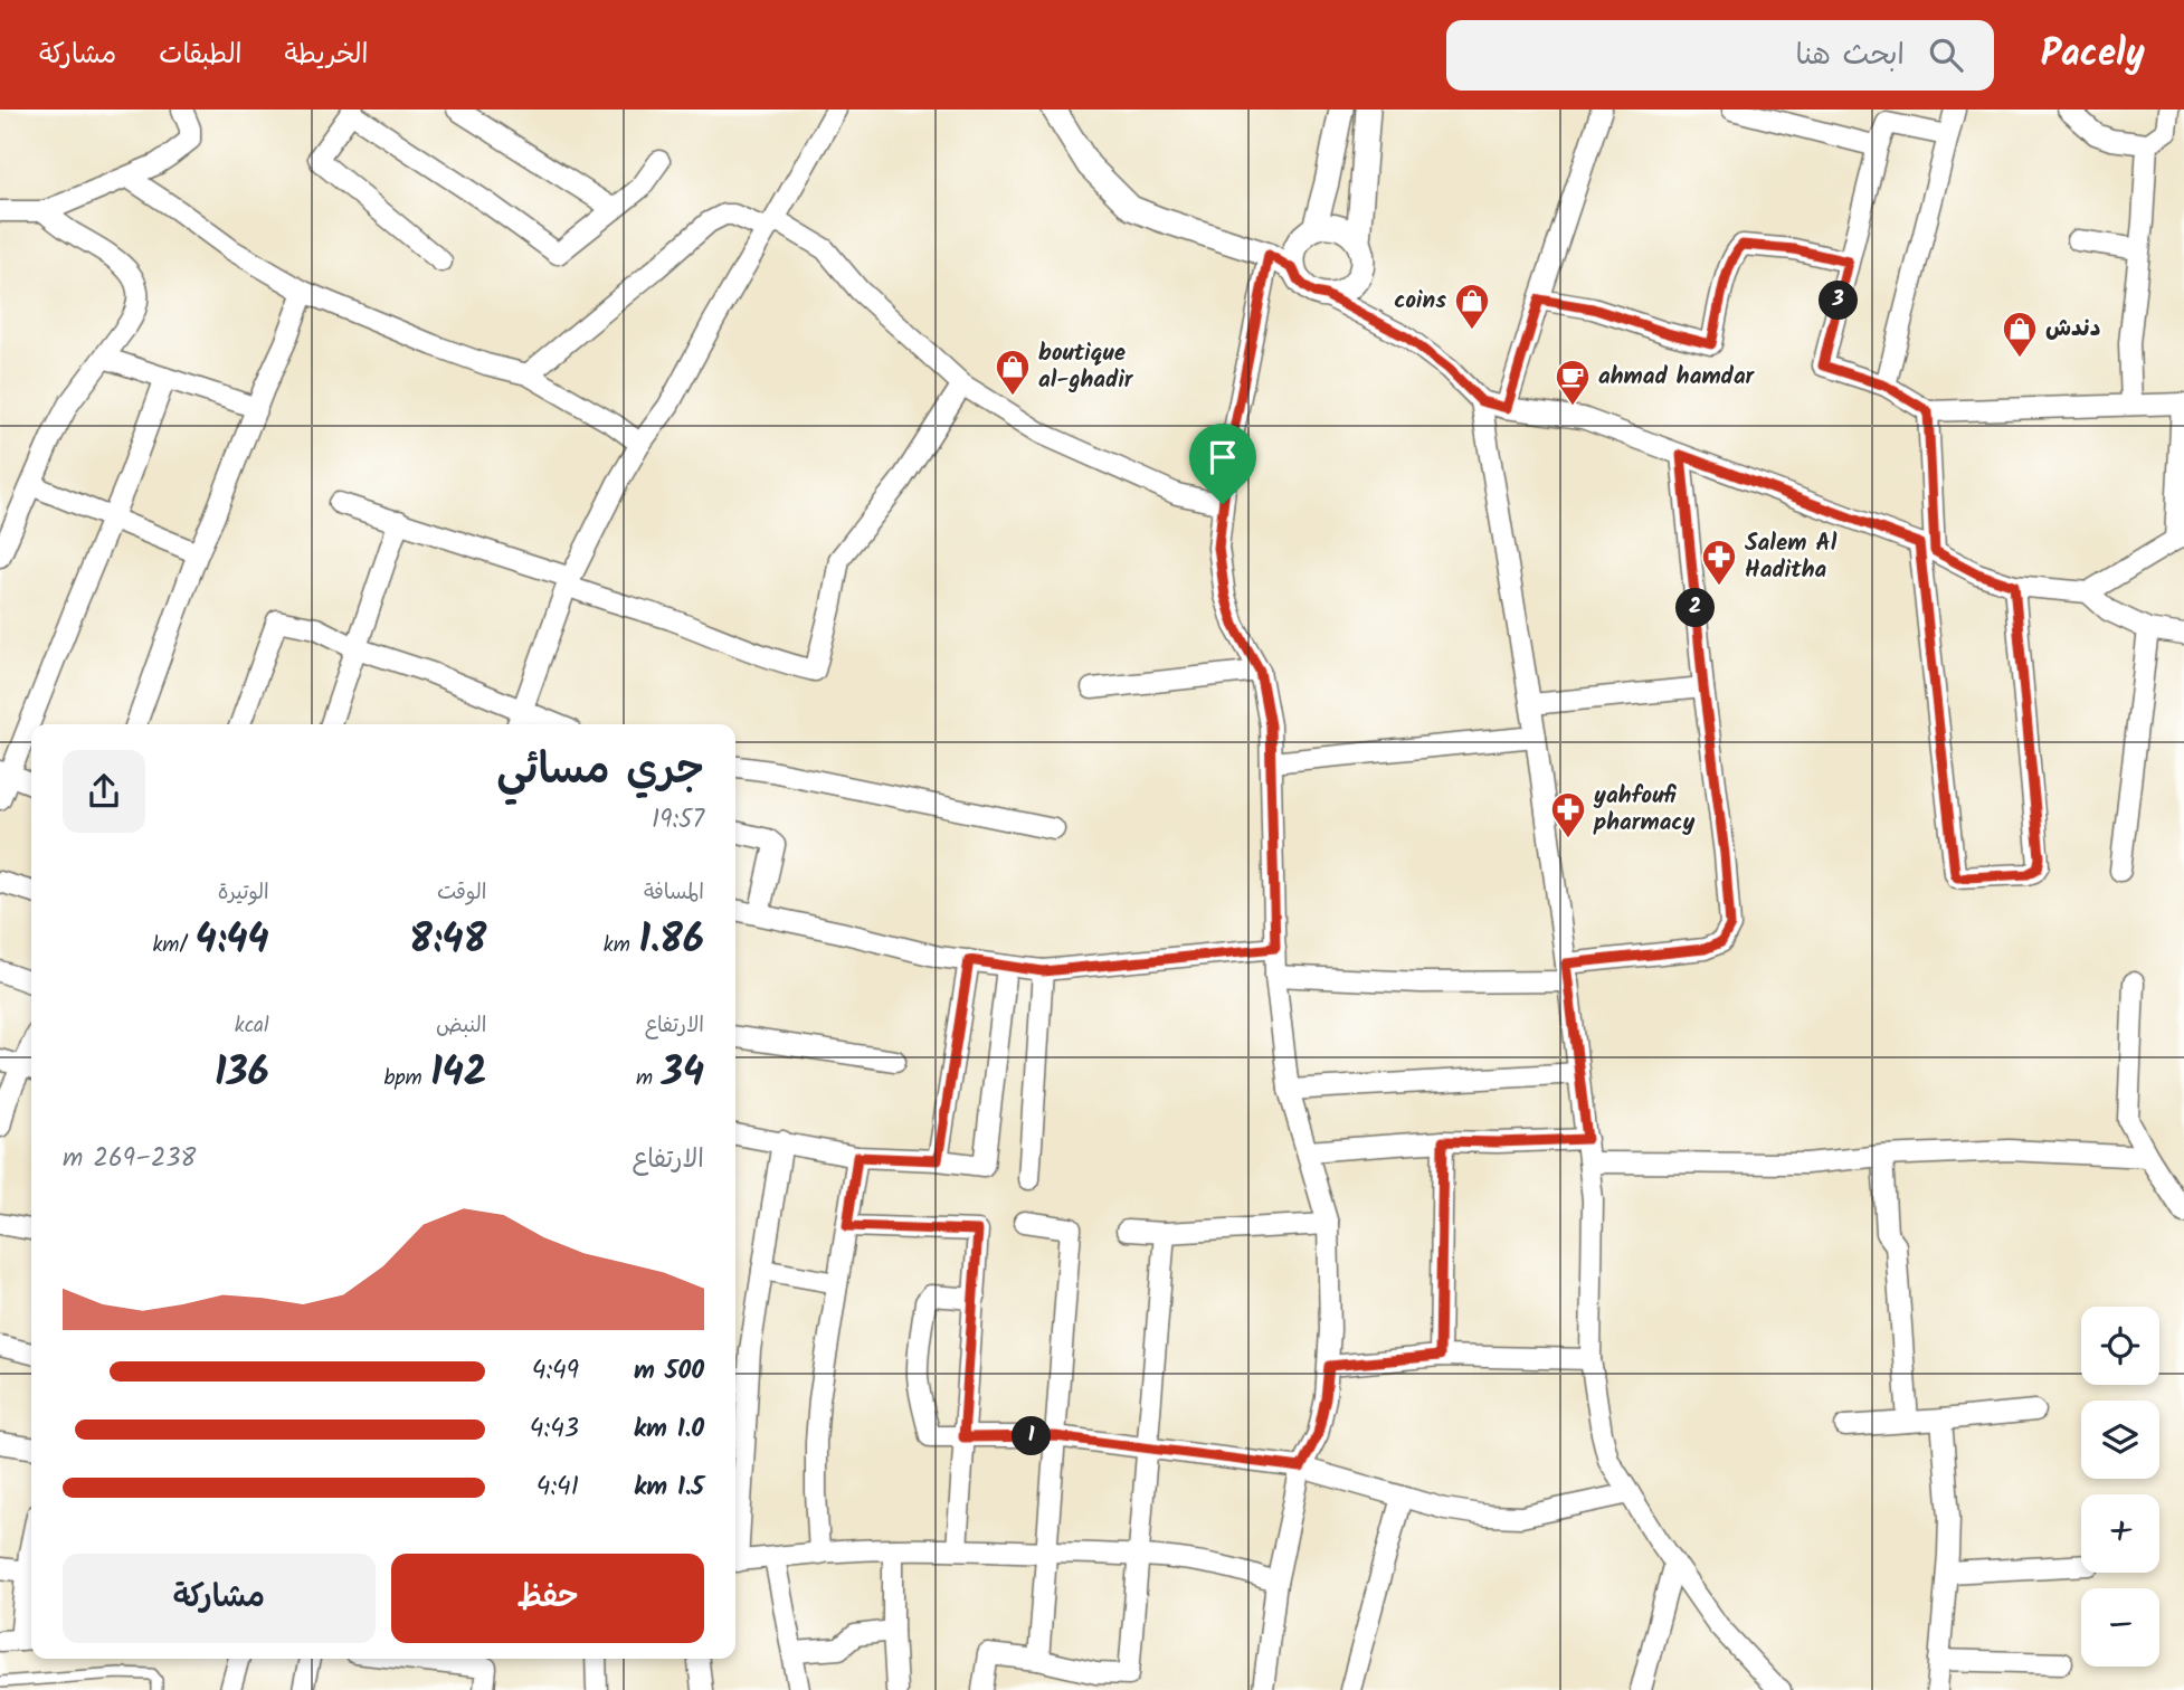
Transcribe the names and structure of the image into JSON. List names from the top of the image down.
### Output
{
  "places": {
    "shop": ["coins", "دندش", "boutique al-ghadir"],
    "cafe": ["ahmad hamdar"],
    "pharmacy": ["Salem Al Haditha", "yahfoufi pharmacy"]
  },
  "page": {
    "header": "Pacely",
    "search": "ابحث هنا",
    "nav": ["الخريطة", "الطبقات", "مشاركة"],
    "pins": ["3", "2", "1"],
    "heading": ["جري مسائي", "19:57"],
    "stats": [
      ["المسافة", "1.86 km"],
      ["الوقت", "8:48"],
      ["الوتيرة", "4:44 /km"],
      ["الارتفاع", "34 m"],
      ["النبض", "142 bpm"],
      ["kcal", "136"]
    ],
    "chart": ["الارتفاع", "238–269 m"],
    "map_buttons": ["+", "−"],
    "list": [
      {
        "name": "500 m",
        "note": "4:49"
      },
      {
        "name": "1.0 km",
        "note": "4:43"
      },
      {
        "name": "1.5 km",
        "note": "4:41"
      }
    ],
    "buttons": ["حفظ", "مشاركة"]
  }
}
